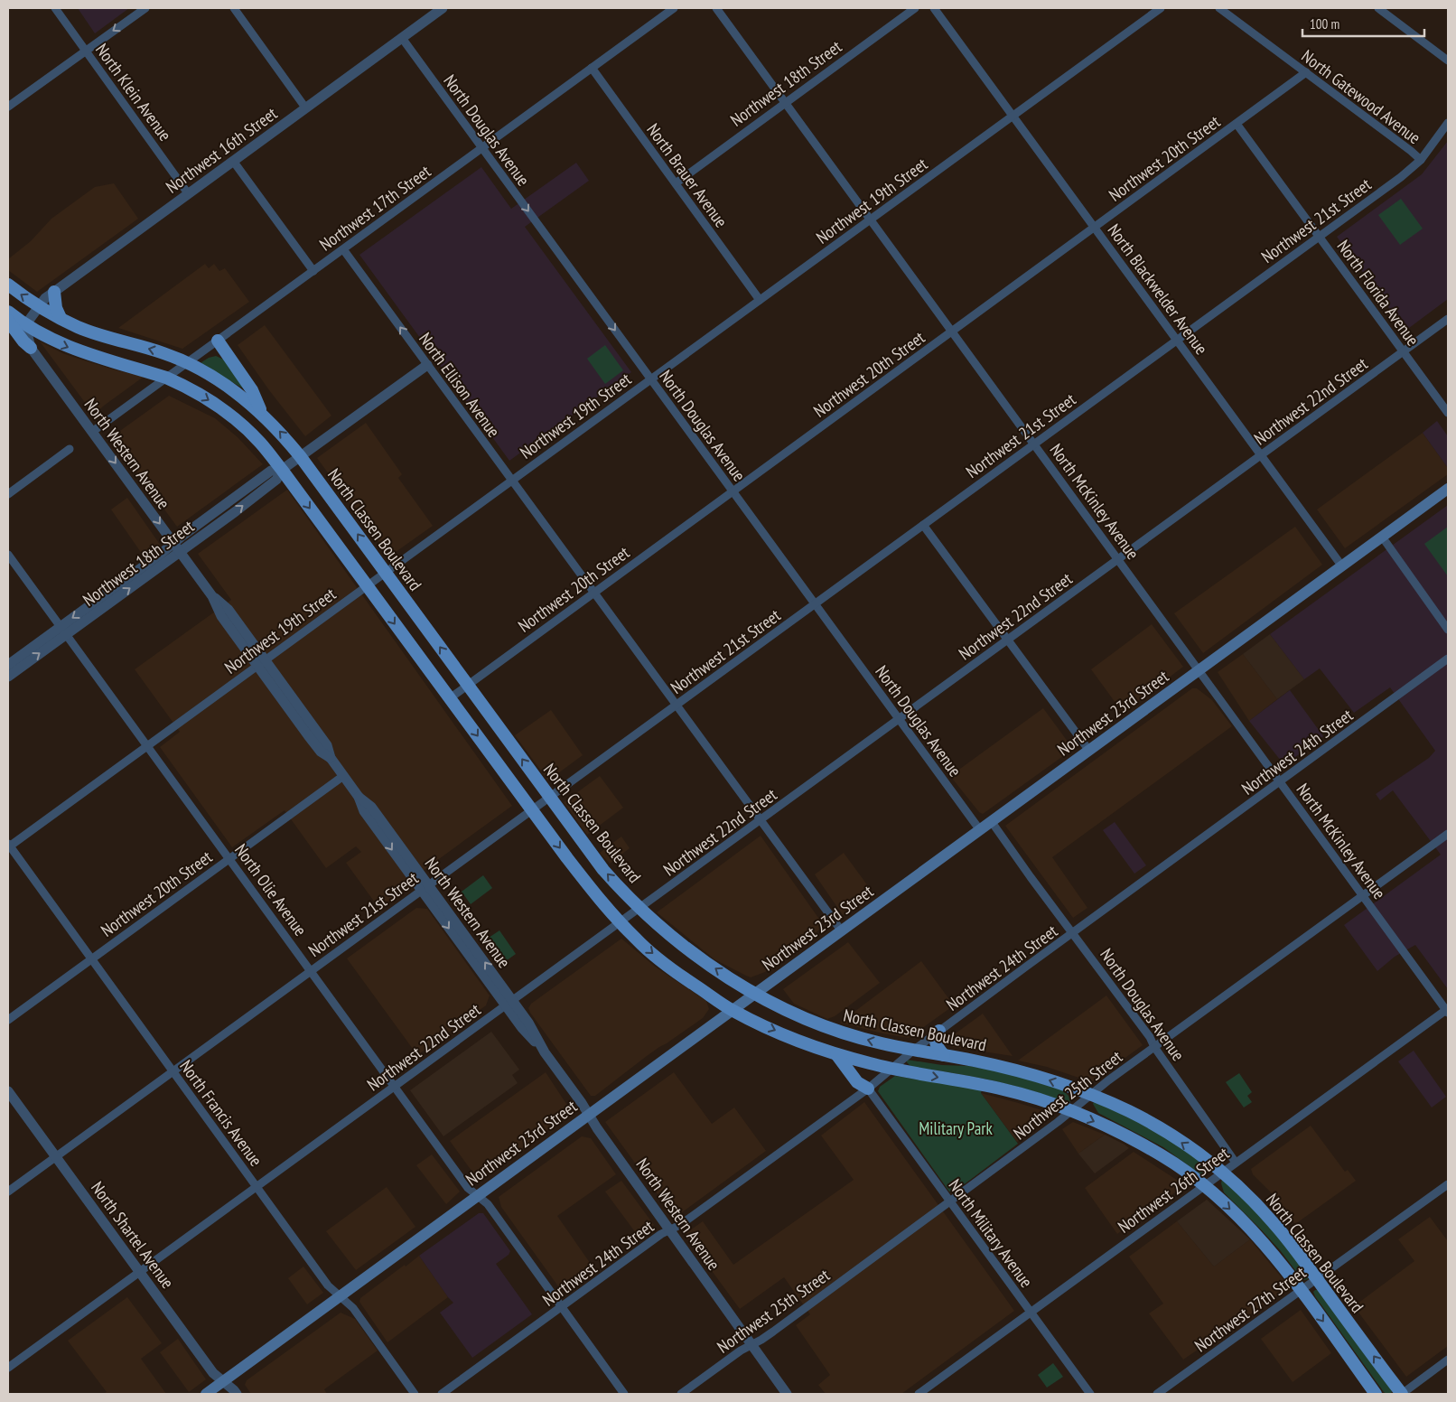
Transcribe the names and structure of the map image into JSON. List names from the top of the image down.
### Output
{
  "streets": {
    "main road": ["North Classen Boulevard", "Northwest 23rd Street"],
    "street": [
      "Northwest 18th Street",
      "North Klein Avenue",
      "North Gatewood Avenue",
      "North Douglas Avenue",
      "Northwest 16th Street",
      "Northwest 20th Street",
      "North Brauer Avenue",
      "Northwest 19th Street",
      "Northwest 17th Street",
      "Northwest 21st Street",
      "North Blackwelder Avenue",
      "North Florida Avenue",
      "North Ellison Avenue",
      "Northwest 22nd Street",
      "North Western Avenue",
      "North McKinley Avenue",
      "Northwest 24th Street",
      "North Olie Avenue",
      "Northwest 25th Street",
      "North Francis Avenue",
      "Northwest 26th Street",
      "North Military Avenue",
      "North Shartel Avenue",
      "Northwest 27th Street"
    ]
  },
  "crossings": [
    ["Northwest 18th Street", "North Brauer Avenue"],
    ["Northwest 18th Street", "North Ellison Avenue"],
    ["Northwest 18th Street", "North Western Avenue"],
    ["Northwest 18th Street", "North McKinley Avenue"],
    ["Northwest 18th Street", "North Classen Boulevard"],
    ["Northwest 18th Street", "North Olie Avenue"],
    ["North Klein Avenue", "Northwest 16th Street"],
    ["North Gatewood Avenue", "Northwest 20th Street"],
    ["North Gatewood Avenue", "Northwest 21st Street"],
    ["North Douglas Avenue", "Northwest 16th Street"],
    ["North Douglas Avenue", "Northwest 20th Street"],
    ["North Douglas Avenue", "Northwest 19th Street"],
    ["North Douglas Avenue", "Northwest 17th Street"],
    ["North Douglas Avenue", "Northwest 21st Street"],
    ["North Douglas Avenue", "Northwest 22nd Street"],
    ["North Douglas Avenue", "Northwest 23rd Street"],
    ["North Douglas Avenue", "Northwest 24th Street"],
    ["North Douglas Avenue", "Northwest 25th Street"],
    ["North Douglas Avenue", "Northwest 26th Street"],
    ["Northwest 16th Street", "North Western Avenue"],
    ["Northwest 16th Street", "North Classen Boulevard"],
    ["Northwest 20th Street", "North Blackwelder Avenue"],
    ["Northwest 20th Street", "North Florida Avenue"],
    ["Northwest 20th Street", "North Ellison Avenue"],
    ["Northwest 20th Street", "North Western Avenue"],
    ["Northwest 20th Street", "North McKinley Avenue"],
    ["Northwest 20th Street", "North Classen Boulevard"],
    ["Northwest 20th Street", "North Olie Avenue"],
    ["Northwest 20th Street", "North Francis Avenue"],
    ["North Brauer Avenue", "Northwest 19th Street"],
    ["North Brauer Avenue", "Northwest 17th Street"],
    ["Northwest 19th Street", "North Blackwelder Avenue"],
    ["Northwest 19th Street", "North Ellison Avenue"],
    ["Northwest 19th Street", "North Western Avenue"],
    ["Northwest 19th Street", "North McKinley Avenue"],
    ["Northwest 19th Street", "North Classen Boulevard"],
    ["Northwest 19th Street", "North Olie Avenue"],
    ["Northwest 19th Street", "North Francis Avenue"],
    ["Northwest 17th Street", "North Ellison Avenue"],
    ["Northwest 17th Street", "North Western Avenue"],
    ["Northwest 17th Street", "North Classen Boulevard"],
    ["Northwest 21st Street", "North Blackwelder Avenue"],
    ["Northwest 21st Street", "North Florida Avenue"],
    ["Northwest 21st Street", "North Ellison Avenue"],
    ["Northwest 21st Street", "North Western Avenue"],
    ["Northwest 21st Street", "North McKinley Avenue"],
    ["Northwest 21st Street", "North Classen Boulevard"],
    ["Northwest 21st Street", "North Olie Avenue"],
    ["Northwest 21st Street", "North Francis Avenue"],
    ["Northwest 21st Street", "North Shartel Avenue"],
    ["North Blackwelder Avenue", "Northwest 22nd Street"],
    ["North Blackwelder Avenue", "Northwest 23rd Street"],
    ["North Florida Avenue", "Northwest 22nd Street"],
    ["North Ellison Avenue", "Northwest 22nd Street"],
    ["North Ellison Avenue", "Northwest 23rd Street"],
    ["Northwest 22nd Street", "North Western Avenue"],
    ["Northwest 22nd Street", "North McKinley Avenue"],
    ["Northwest 22nd Street", "North Classen Boulevard"],
    ["Northwest 22nd Street", "North Olie Avenue"],
    ["Northwest 22nd Street", "North Francis Avenue"],
    ["Northwest 22nd Street", "North Shartel Avenue"],
    ["North Western Avenue", "North Classen Boulevard"],
    ["North Western Avenue", "Northwest 23rd Street"],
    ["North Western Avenue", "Northwest 24th Street"],
    ["North Western Avenue", "Northwest 25th Street"],
    ["North McKinley Avenue", "Northwest 23rd Street"],
    ["North McKinley Avenue", "Northwest 24th Street"],
    ["North McKinley Avenue", "Northwest 25th Street"],
    ["North McKinley Avenue", "Northwest 26th Street"],
    ["North Classen Boulevard", "Northwest 23rd Street"],
    ["North Classen Boulevard", "Northwest 24th Street"],
    ["North Classen Boulevard", "Northwest 25th Street"],
    ["North Classen Boulevard", "Northwest 26th Street"],
    ["North Classen Boulevard", "Northwest 27th Street"],
    ["Northwest 23rd Street", "North Olie Avenue"],
    ["Northwest 23rd Street", "North Francis Avenue"],
    ["Northwest 23rd Street", "North Shartel Avenue"],
    ["Northwest 24th Street", "North Olie Avenue"],
    ["Northwest 24th Street", "North Military Avenue"],
    ["Northwest 25th Street", "North Military Avenue"],
    ["Northwest 26th Street", "North Military Avenue"]
  ],
  "parks": ["Military Park"],
  "scale_bar": "100 m"
}
